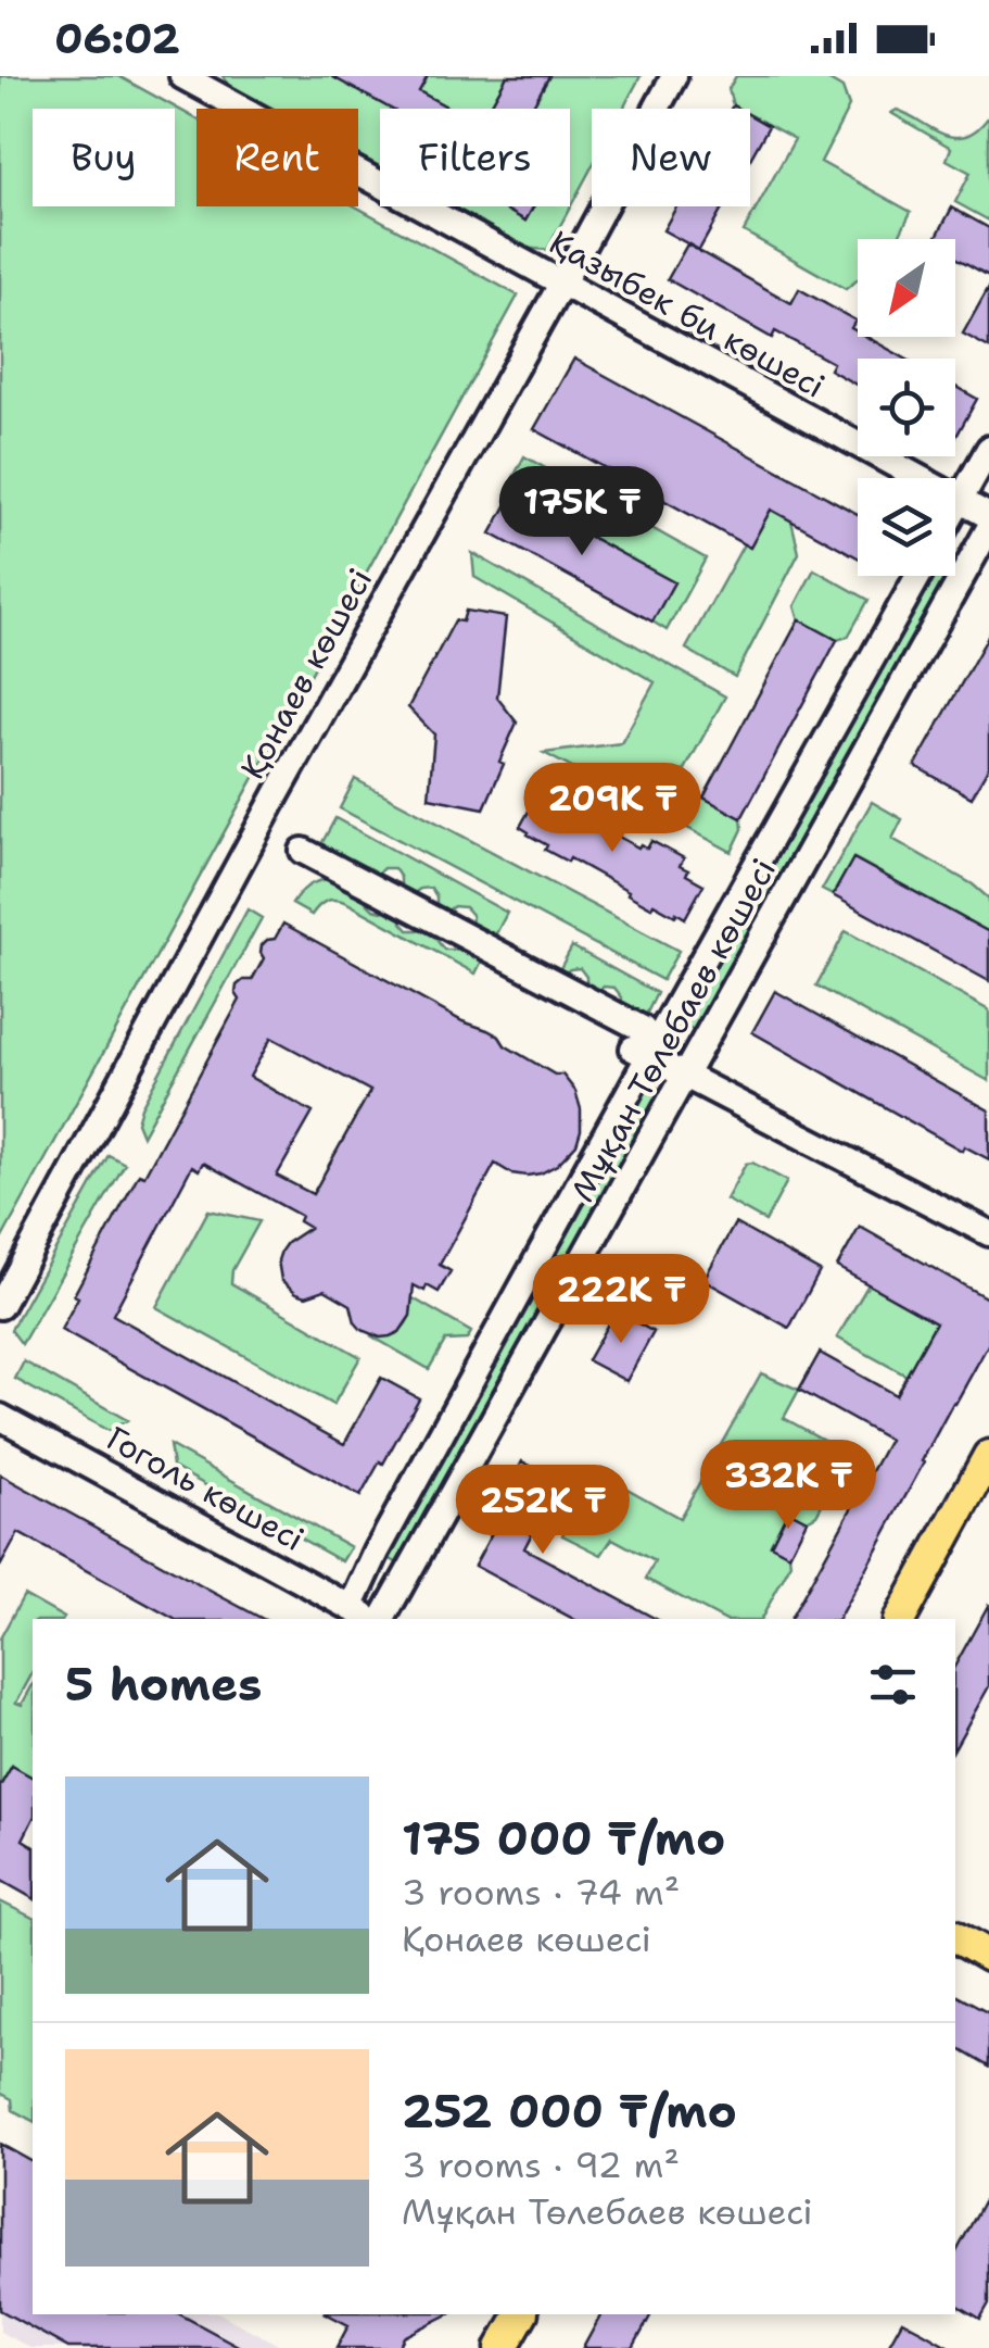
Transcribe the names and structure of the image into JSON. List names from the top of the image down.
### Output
{
  "streets": {
    "street": [
      "Қазыбек би көшесі",
      "Қонаев көшесі",
      "Мұқан Төлебаев көшесі",
      "Гоголь көшесі"
    ]
  },
  "crossings": [
    ["Қазыбек би көшесі", "Қонаев көшесі"],
    ["Мұқан Төлебаев көшесі", "Гоголь көшесі"]
  ],
  "north": "bottom left",
  "page": {
    "status": "06:02",
    "chip": [
      "Buy",
      "Rent",
      "Filters",
      "New"
    ],
    "price": [
      "175K ₸",
      "209K ₸",
      "222K ₸",
      "332K ₸",
      "252K ₸"
    ],
    "heading": "5 homes",
    "list": [
      {
        "name": "175 000 ₸/mo",
        "note": "3 rooms · 74 m² · Қонаев көшесі"
      },
      {
        "name": "252 000 ₸/mo",
        "note": "3 rooms · 92 m² · Мұқан Төлебаев көшесі"
      }
    ]
  }
}
